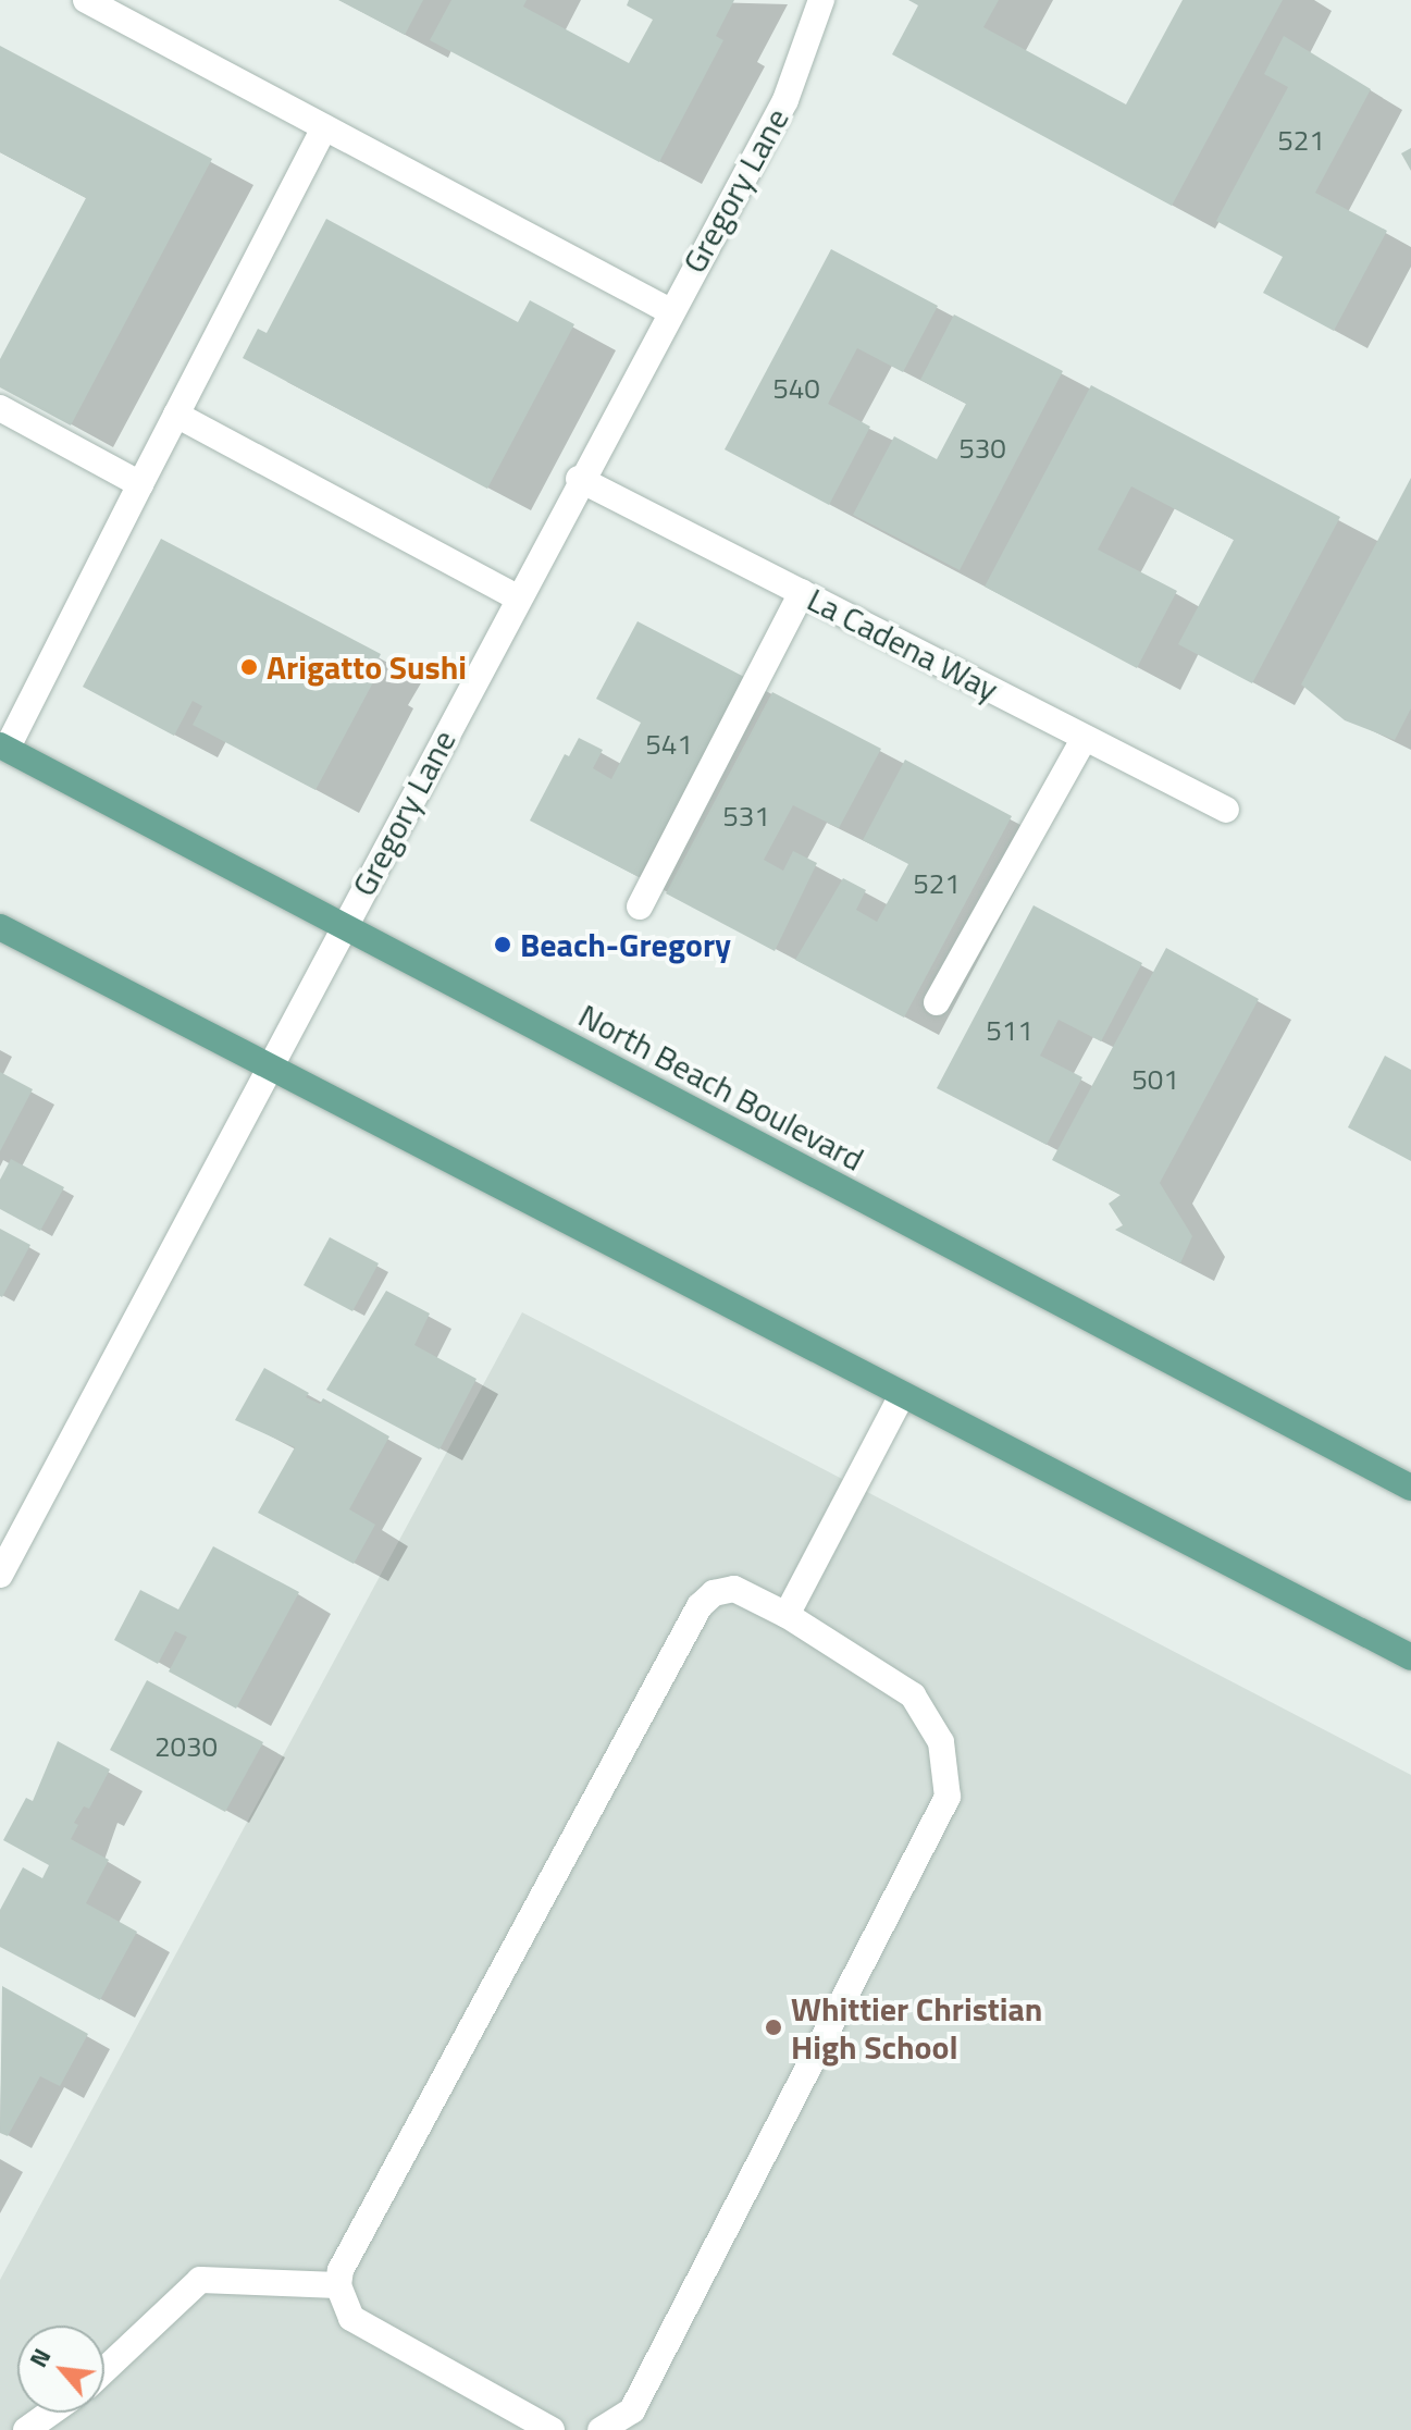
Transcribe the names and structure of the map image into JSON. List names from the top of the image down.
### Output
{
  "streets": {
    "main road": ["North Beach Boulevard"],
    "street": ["Gregory Lane", "La Cadena Way"]
  },
  "crossings": [
    ["Gregory Lane", "La Cadena Way"],
    ["Gregory Lane", "North Beach Boulevard"]
  ],
  "places": ["Arigatto Sushi", "Beach-Gregory", "Whittier Christian High School"],
  "house_numbers": [
    "521",
    "540",
    "530",
    "541",
    "531",
    "521",
    "511",
    "501",
    "2030"
  ],
  "north": "top left"
}
